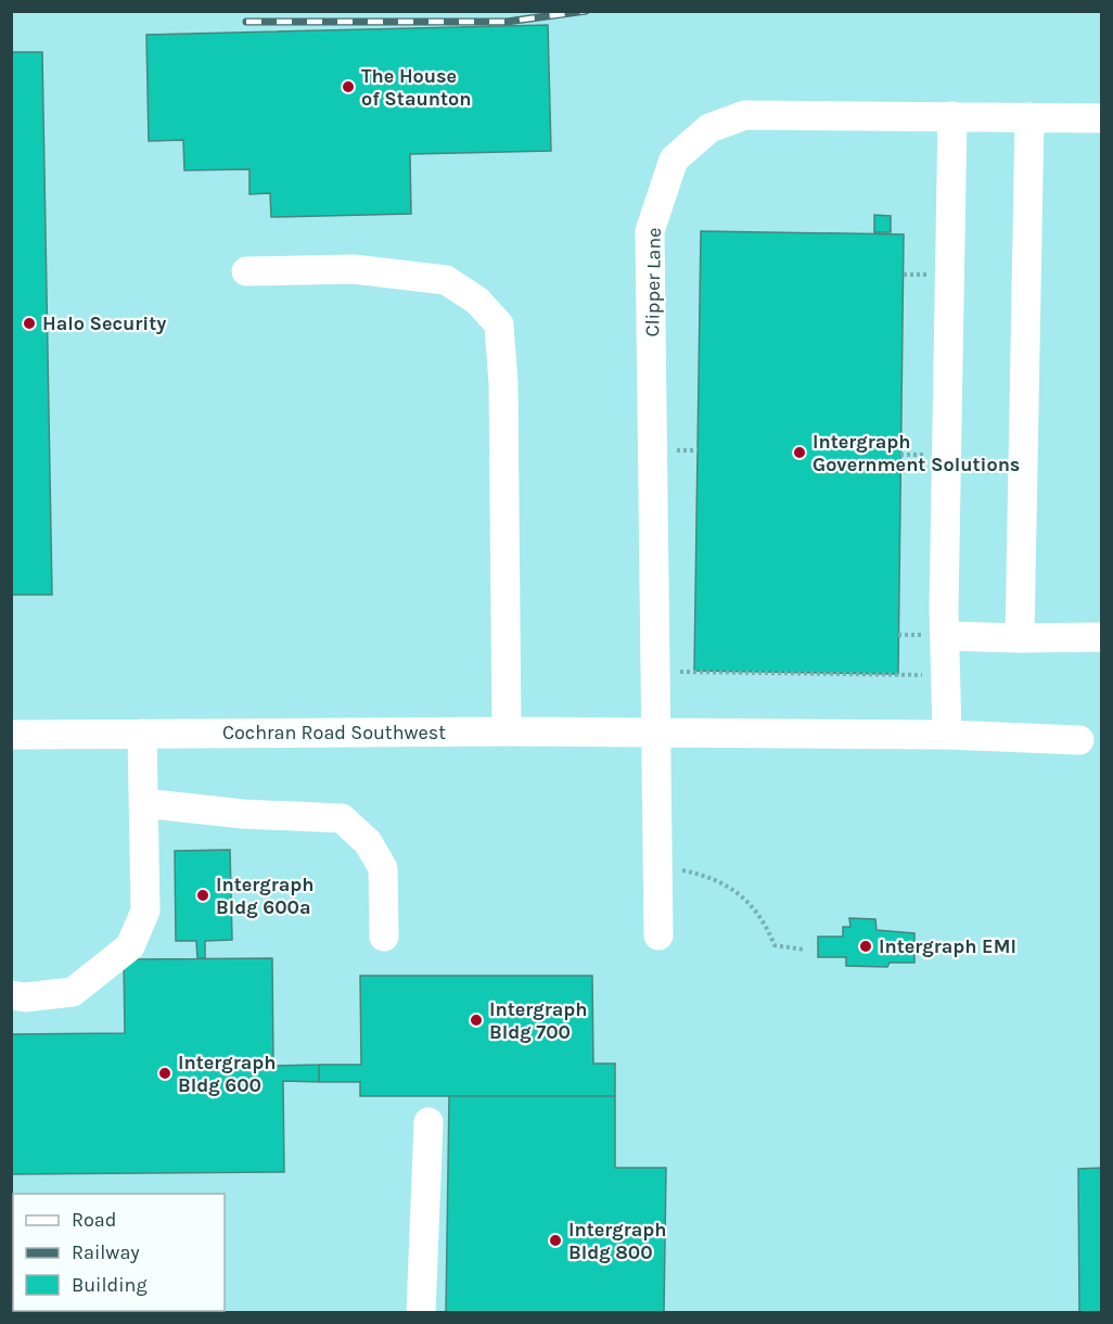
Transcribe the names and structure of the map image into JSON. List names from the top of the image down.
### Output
{
  "streets": {
    "street": ["Clipper Lane", "Cochran Road Southwest"]
  },
  "crossings": [
    ["Clipper Lane", "Cochran Road Southwest"]
  ],
  "places": [
    "The House of Staunton",
    "Halo Security",
    "Intergraph Government Solutions",
    "Intergraph Bldg 600a",
    "Intergraph EMI",
    "Intergraph Bldg 700",
    "Intergraph Bldg 600",
    "Intergraph Bldg 800"
  ],
  "legend": ["Road", "Railway", "Building"]
}
